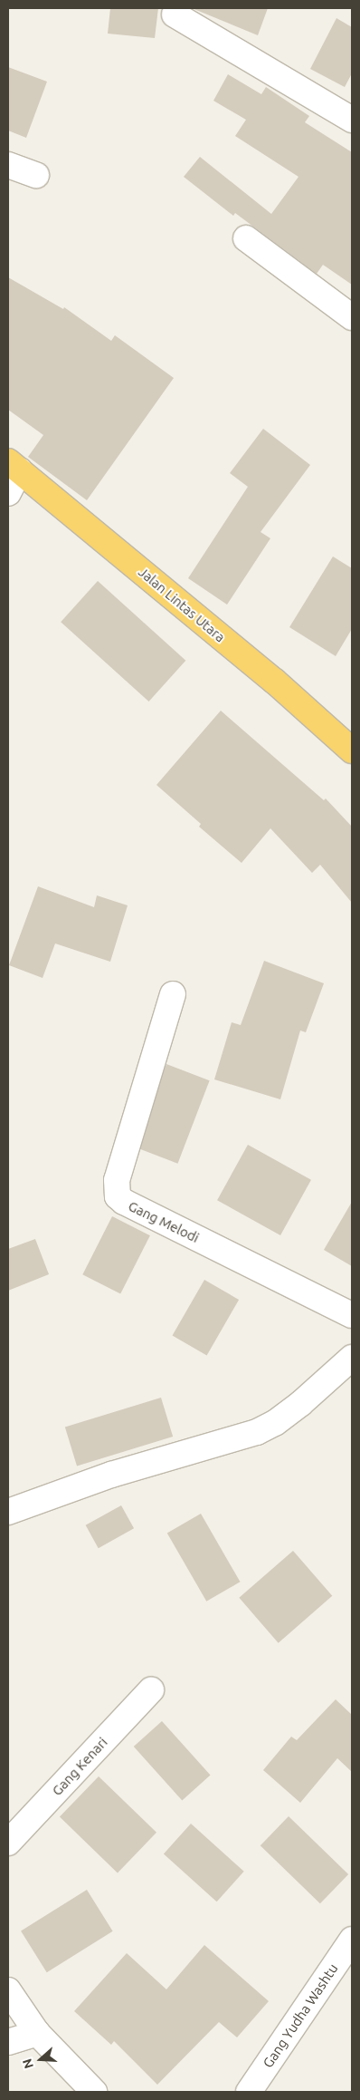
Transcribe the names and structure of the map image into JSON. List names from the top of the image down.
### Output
{
  "streets": {
    "highway": ["Jalan Lintas Utara"],
    "street": ["Gang Melodi", "Gang Kenari", "Gang Yudha Washtu"]
  },
  "north": "left"
}
